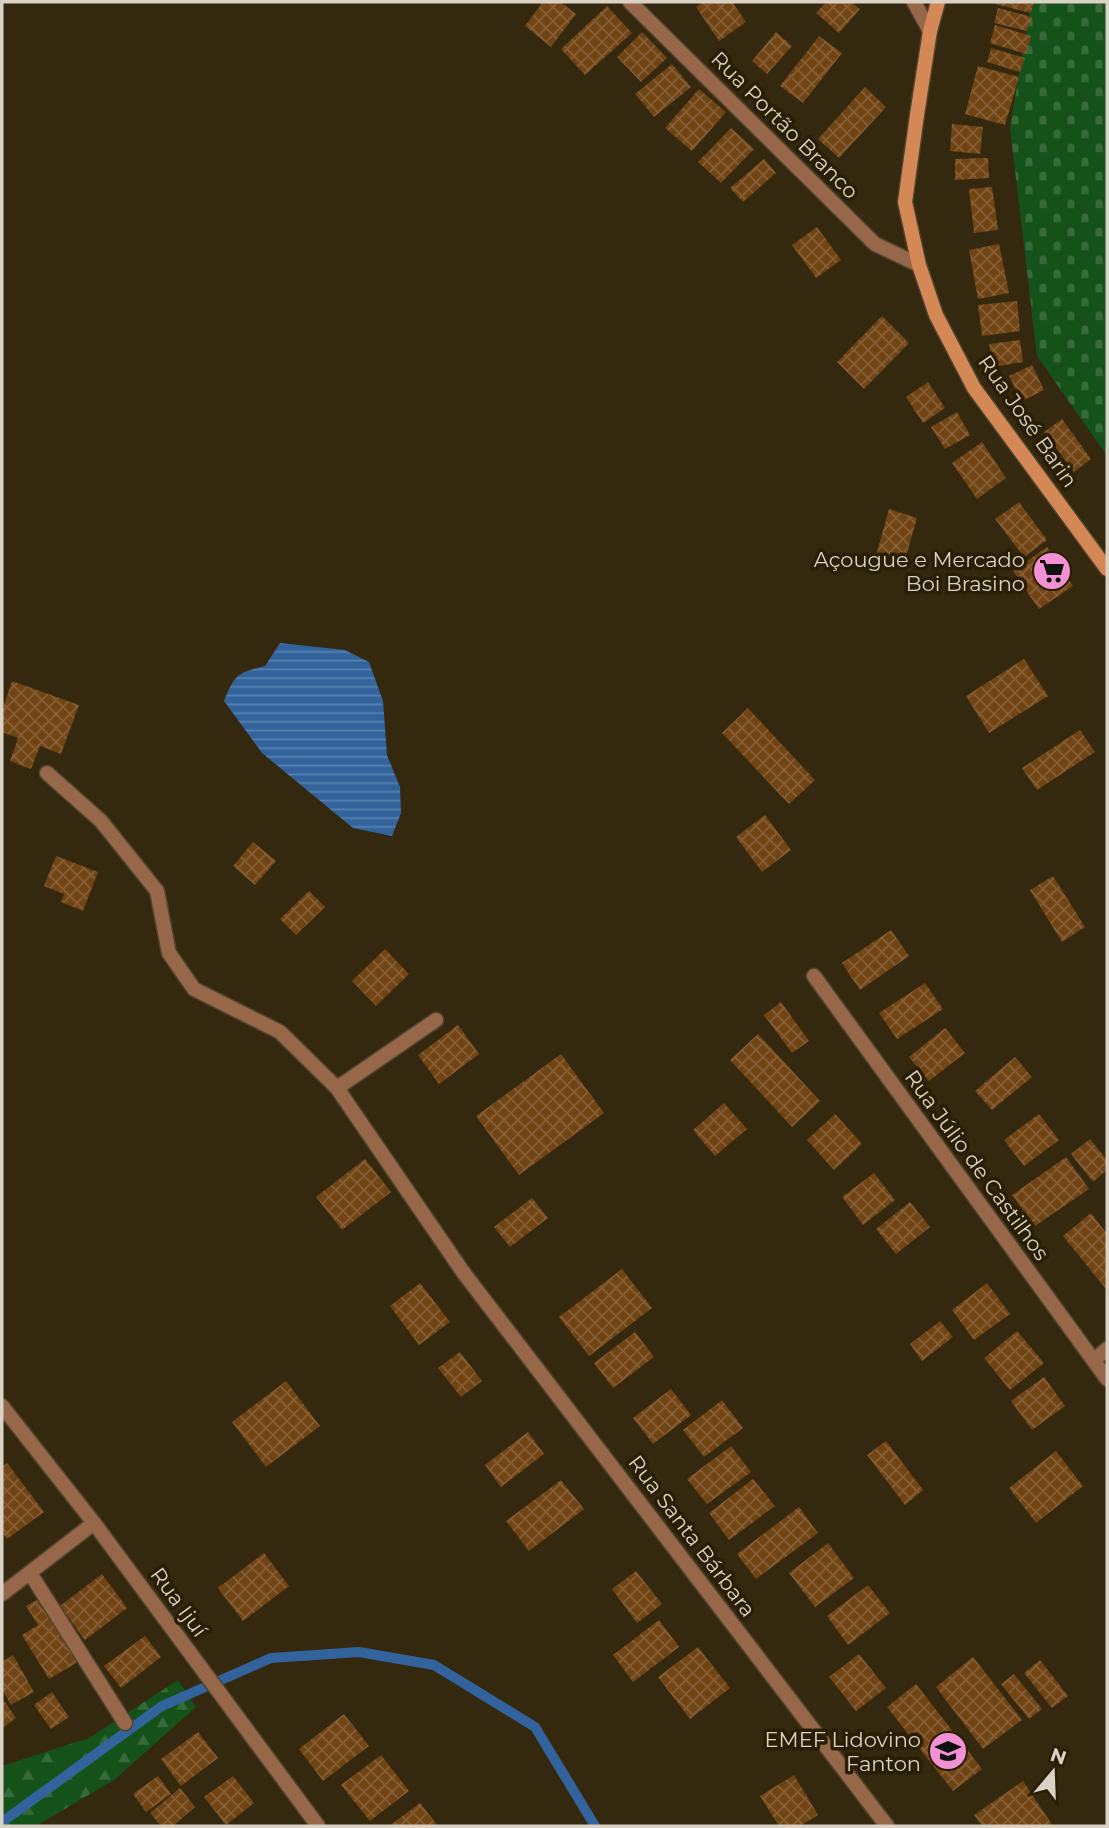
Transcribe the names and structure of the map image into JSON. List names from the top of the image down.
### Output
{
  "streets": {
    "main road": ["Rua José Barin"],
    "street": [
      "Rua Portão Branco",
      "Rua Júlio de Castilhos",
      "Rua Santa Bárbara",
      "Rua Ijuí"
    ]
  },
  "crossings": [
    ["Rua Portão Branco", "Rua José Barin"]
  ],
  "places": {
    "supermarket": ["Açougue e Mercado Boi Brasino"],
    "school or university": ["EMEF Lidovino Fanton"]
  },
  "north": "top"
}
